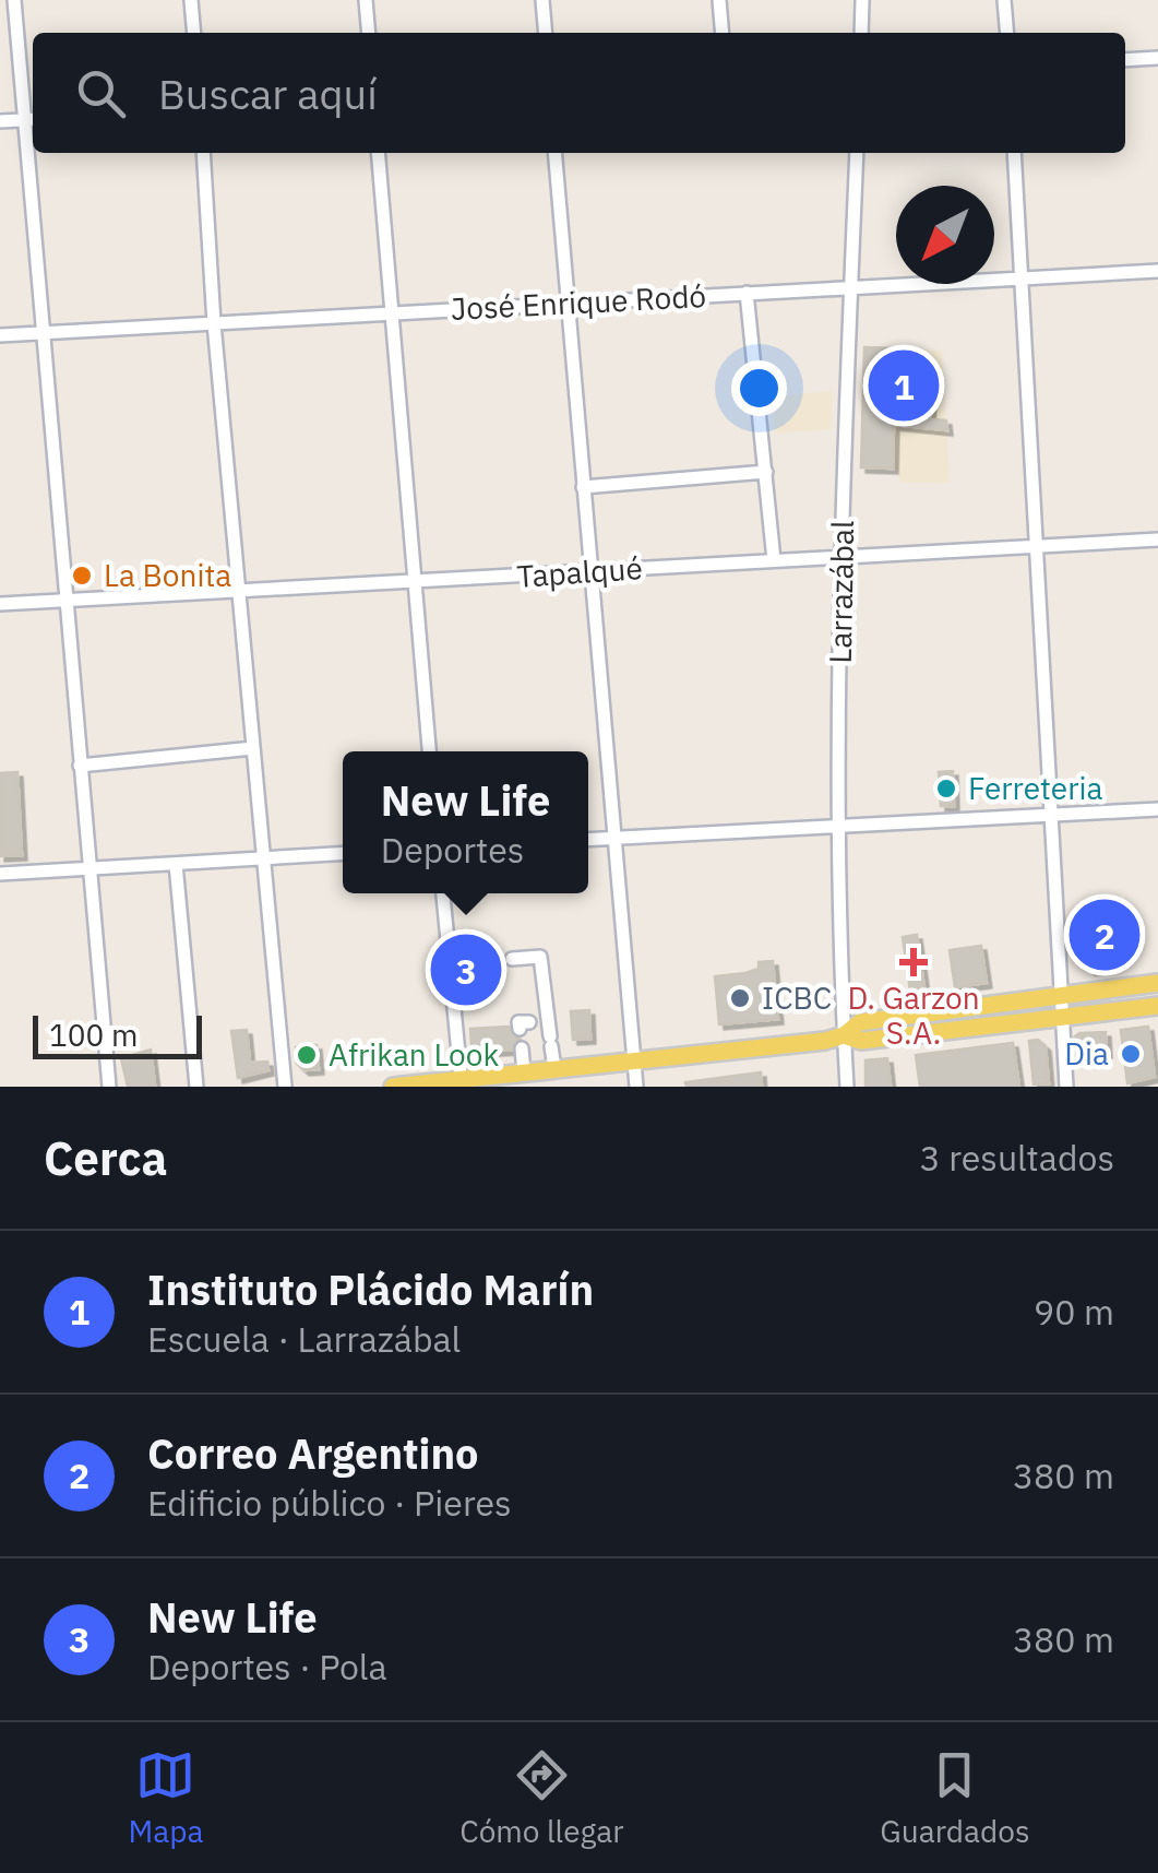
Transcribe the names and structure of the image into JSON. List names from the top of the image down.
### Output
{
  "streets": {
    "street": ["José Enrique Rodó", "Tapalqué", "Larrazábal"]
  },
  "crossings": [
    ["José Enrique Rodó", "Larrazábal"],
    ["Tapalqué", "Larrazábal"]
  ],
  "places": {
    "other": [
      "La Bonita",
      "Ferreteria",
      "ICBC",
      "Dia",
      "Afrikan Look"
    ],
    "health": ["D. Garzon S.A."]
  },
  "scale_bar": "100 m",
  "north": "bottom left",
  "page": {
    "search": "Buscar aquí",
    "pins": ["1", "2", "3"],
    "popup": ["New Life", "Deportes"],
    "scale": "100 m",
    "heading": ["Cerca", "3 resultados"],
    "list": [
      {
        "mark": "1",
        "name": "Instituto Plácido Marín",
        "note": "Escuela · Larrazábal",
        "value": "90 m"
      },
      {
        "mark": "2",
        "name": "Correo Argentino",
        "note": "Edificio público · Pieres",
        "value": "380 m"
      },
      {
        "mark": "3",
        "name": "New Life",
        "note": "Deportes · Pola",
        "value": "380 m"
      }
    ],
    "nav": ["Mapa", "Cómo llegar", "Guardados"]
  }
}
